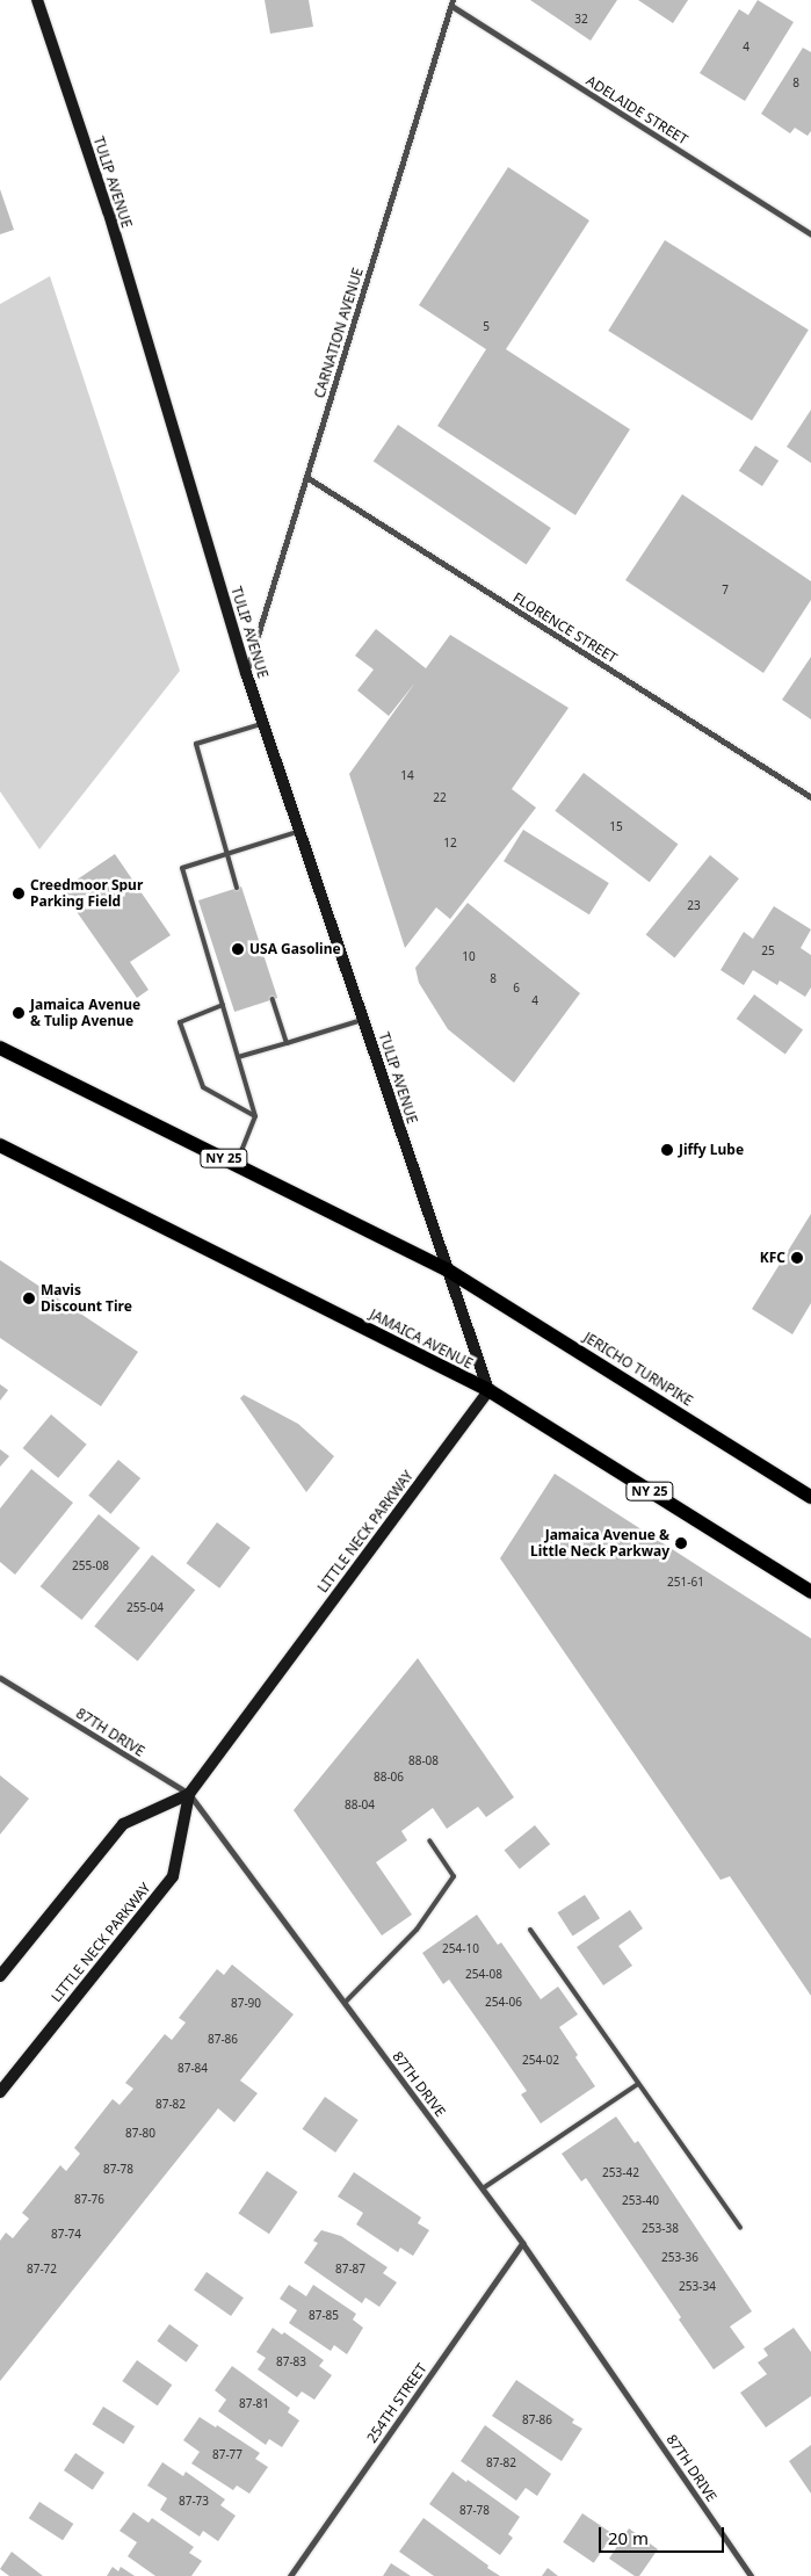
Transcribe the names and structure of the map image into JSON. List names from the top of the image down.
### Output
{
  "streets": {
    "main road": [
      "TULIP AVENUE",
      "NY 25",
      "JAMAICA AVENUE",
      "JERICHO TURNPIKE",
      "LITTLE NECK PARKWAY"
    ],
    "street": [
      "ADELAIDE STREET",
      "CARNATION AVENUE",
      "FLORENCE STREET",
      "87TH DRIVE",
      "254TH STREET"
    ]
  },
  "crossings": [
    ["ADELAIDE STREET", "CARNATION AVENUE"],
    ["TULIP AVENUE", "CARNATION AVENUE"],
    ["TULIP AVENUE", "NY 25"],
    ["TULIP AVENUE", "JERICHO TURNPIKE"],
    ["CARNATION AVENUE", "FLORENCE STREET"],
    ["NY 25", "JERICHO TURNPIKE"],
    ["JAMAICA AVENUE", "LITTLE NECK PARKWAY"],
    ["LITTLE NECK PARKWAY", "87TH DRIVE"],
    ["87TH DRIVE", "254TH STREET"]
  ],
  "places": [
    "Creedmoor Spur Parking Field",
    "USA Gasoline",
    "Jamaica Avenue & Tulip Avenue",
    "Jiffy Lube",
    "KFC",
    "Mavis Discount Tire",
    "Jamaica Avenue & Little Neck Parkway"
  ],
  "house_numbers": [
    "32",
    "4",
    "8",
    "5",
    "7",
    "14",
    "22",
    "15",
    "12",
    "23",
    "25",
    "10",
    "8",
    "6",
    "4",
    "255-08",
    "251-61",
    "255-04",
    "88-08",
    "88-06",
    "88-04",
    "254-10",
    "254-08",
    "254-06",
    "87-90",
    "87-86",
    "254-02",
    "87-84",
    "87-82",
    "87-80",
    "87-78",
    "253-42",
    "87-76",
    "253-40",
    "253-38",
    "87-74",
    "253-36",
    "87-72",
    "87-87",
    "253-34",
    "87-85",
    "87-83",
    "87-81",
    "87-86",
    "87-77",
    "87-82",
    "87-73",
    "87-78"
  ],
  "scale_bar": "20 m"
}
